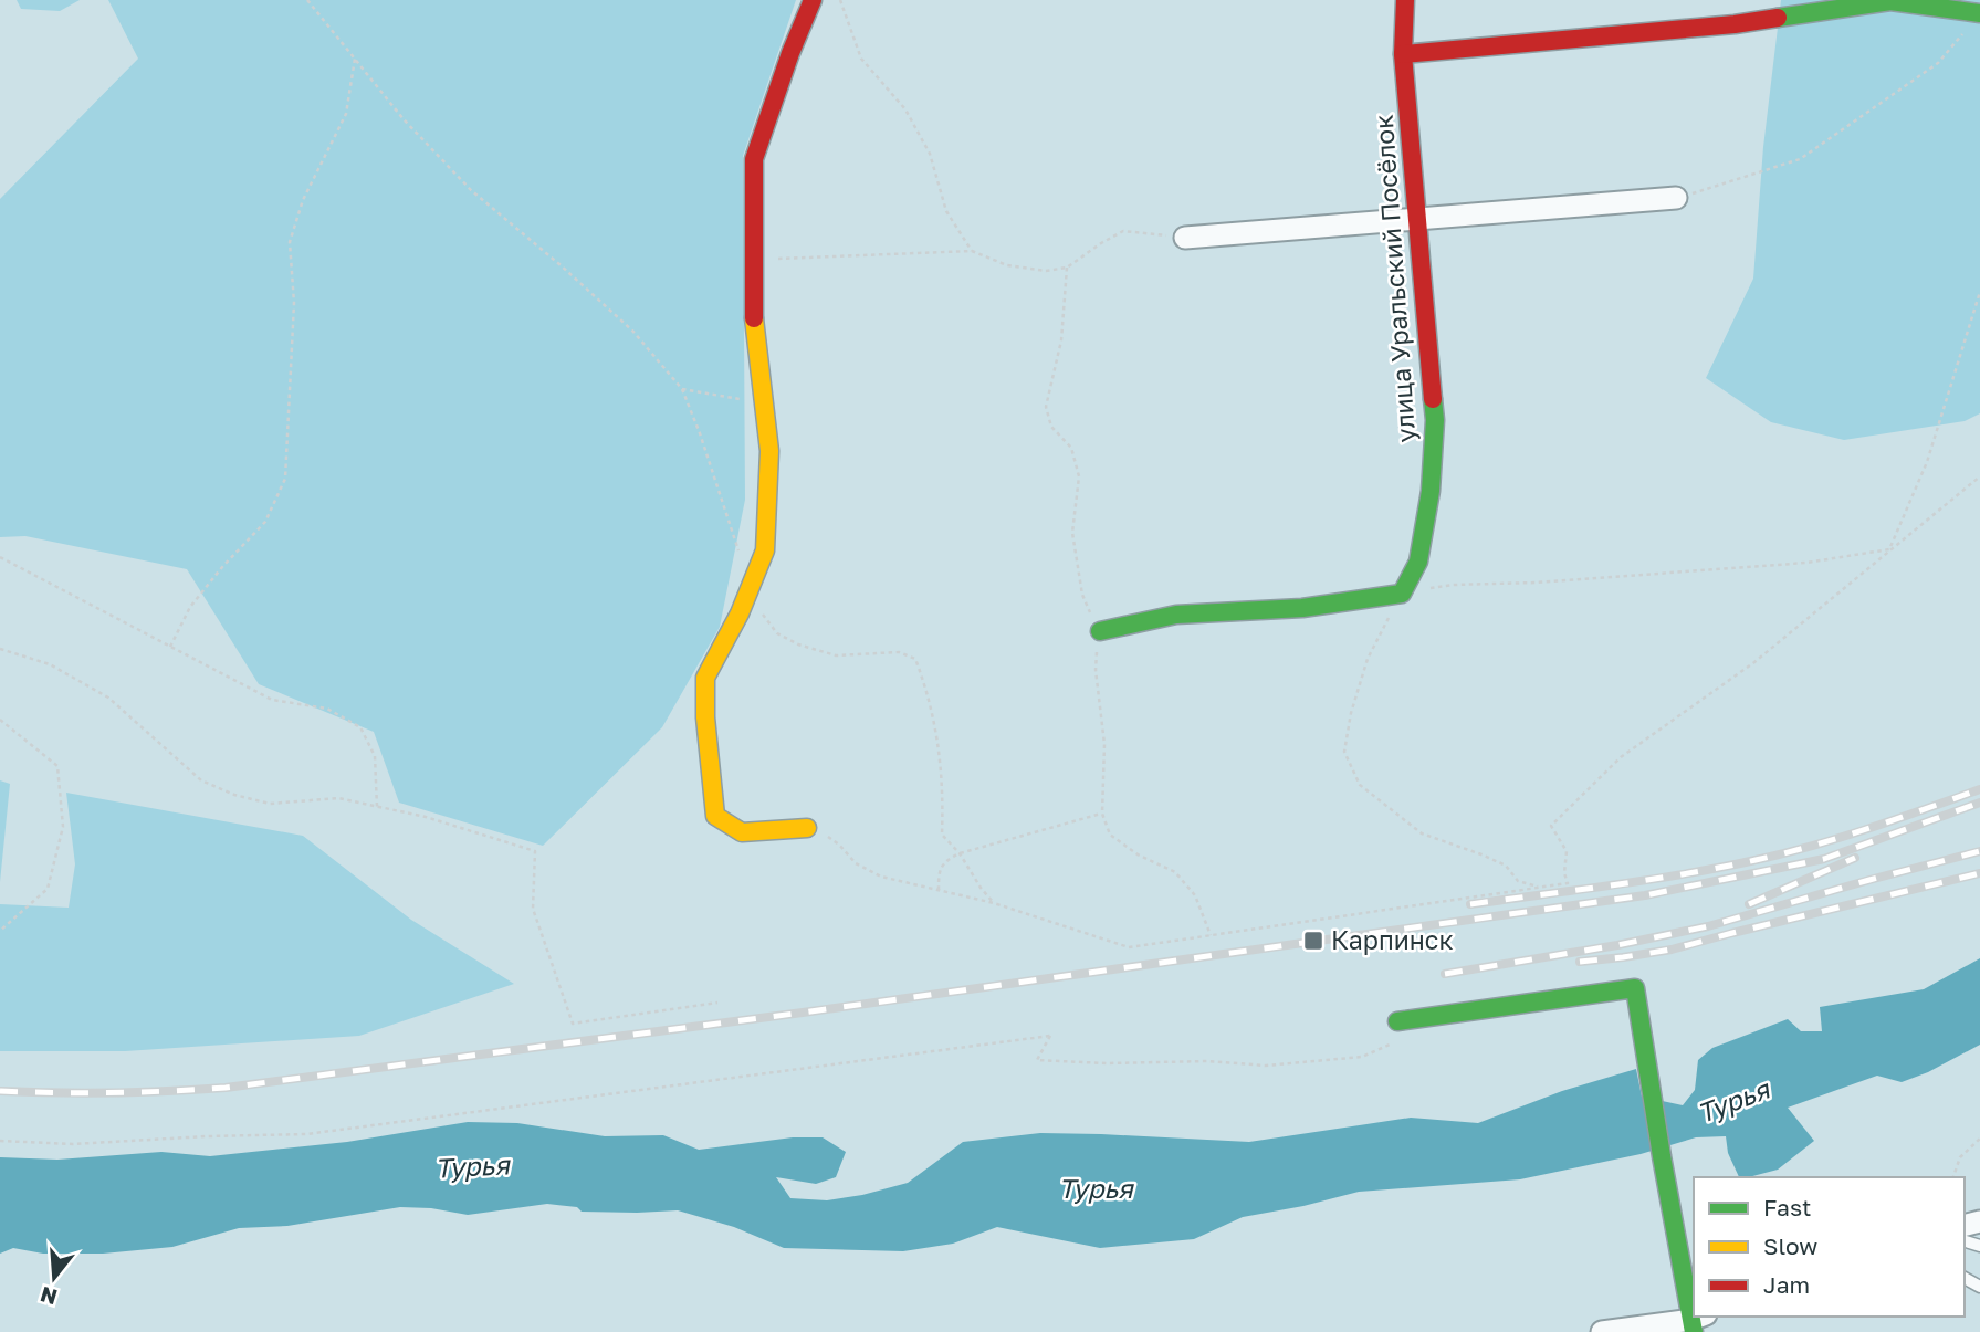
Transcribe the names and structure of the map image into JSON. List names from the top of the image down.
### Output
{
  "streets": {
    "street": ["улица Уральский Посёлок"]
  },
  "water": ["Турья"],
  "places": {
    "transit": ["Карпинск"]
  },
  "legend": ["Fast", "Slow", "Jam"],
  "north": "bottom"
}
